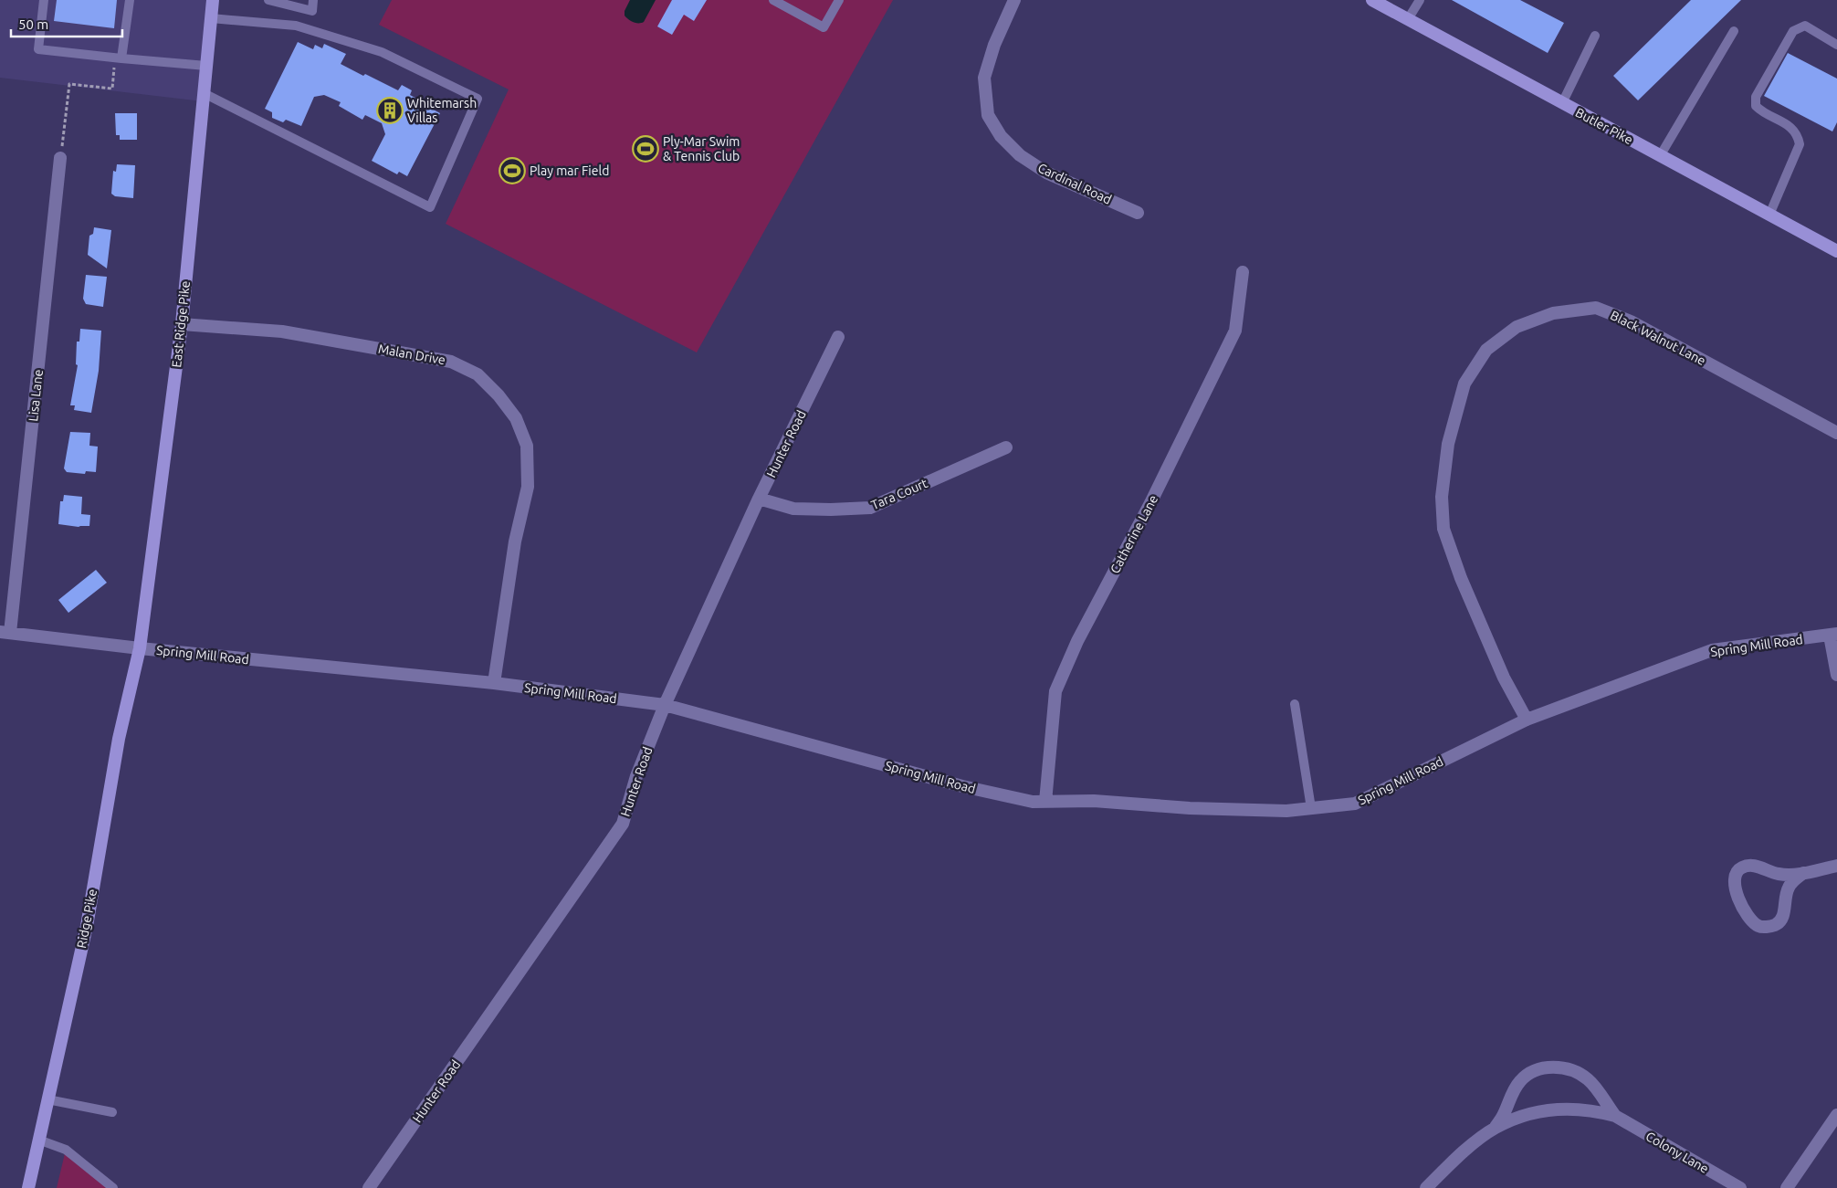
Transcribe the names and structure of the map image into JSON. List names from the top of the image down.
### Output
{
  "streets": {
    "main road": ["Butler Pike", "East Ridge Pike", "Ridge Pike"],
    "street": [
      "Cardinal Road",
      "Black Walnut Lane",
      "Malan Drive",
      "Lisa Lane",
      "Hunter Road",
      "Tara Court",
      "Catherine Lane",
      "Spring Mill Road",
      "Colony Lane"
    ]
  },
  "crossings": [
    ["East Ridge Pike", "Malan Drive"],
    ["East Ridge Pike", "Spring Mill Road"],
    ["East Ridge Pike", "Ridge Pike"],
    ["Black Walnut Lane", "Spring Mill Road"],
    ["Malan Drive", "Spring Mill Road"],
    ["Lisa Lane", "Spring Mill Road"],
    ["Hunter Road", "Tara Court"],
    ["Hunter Road", "Spring Mill Road"],
    ["Catherine Lane", "Spring Mill Road"],
    ["Spring Mill Road", "Ridge Pike"]
  ],
  "places": {
    "building": ["Whitemarsh Villas"],
    "sports": ["Ply-Mar Swim & Tennis Club", "Play mar Field"]
  },
  "scale_bar": "50 m"
}
